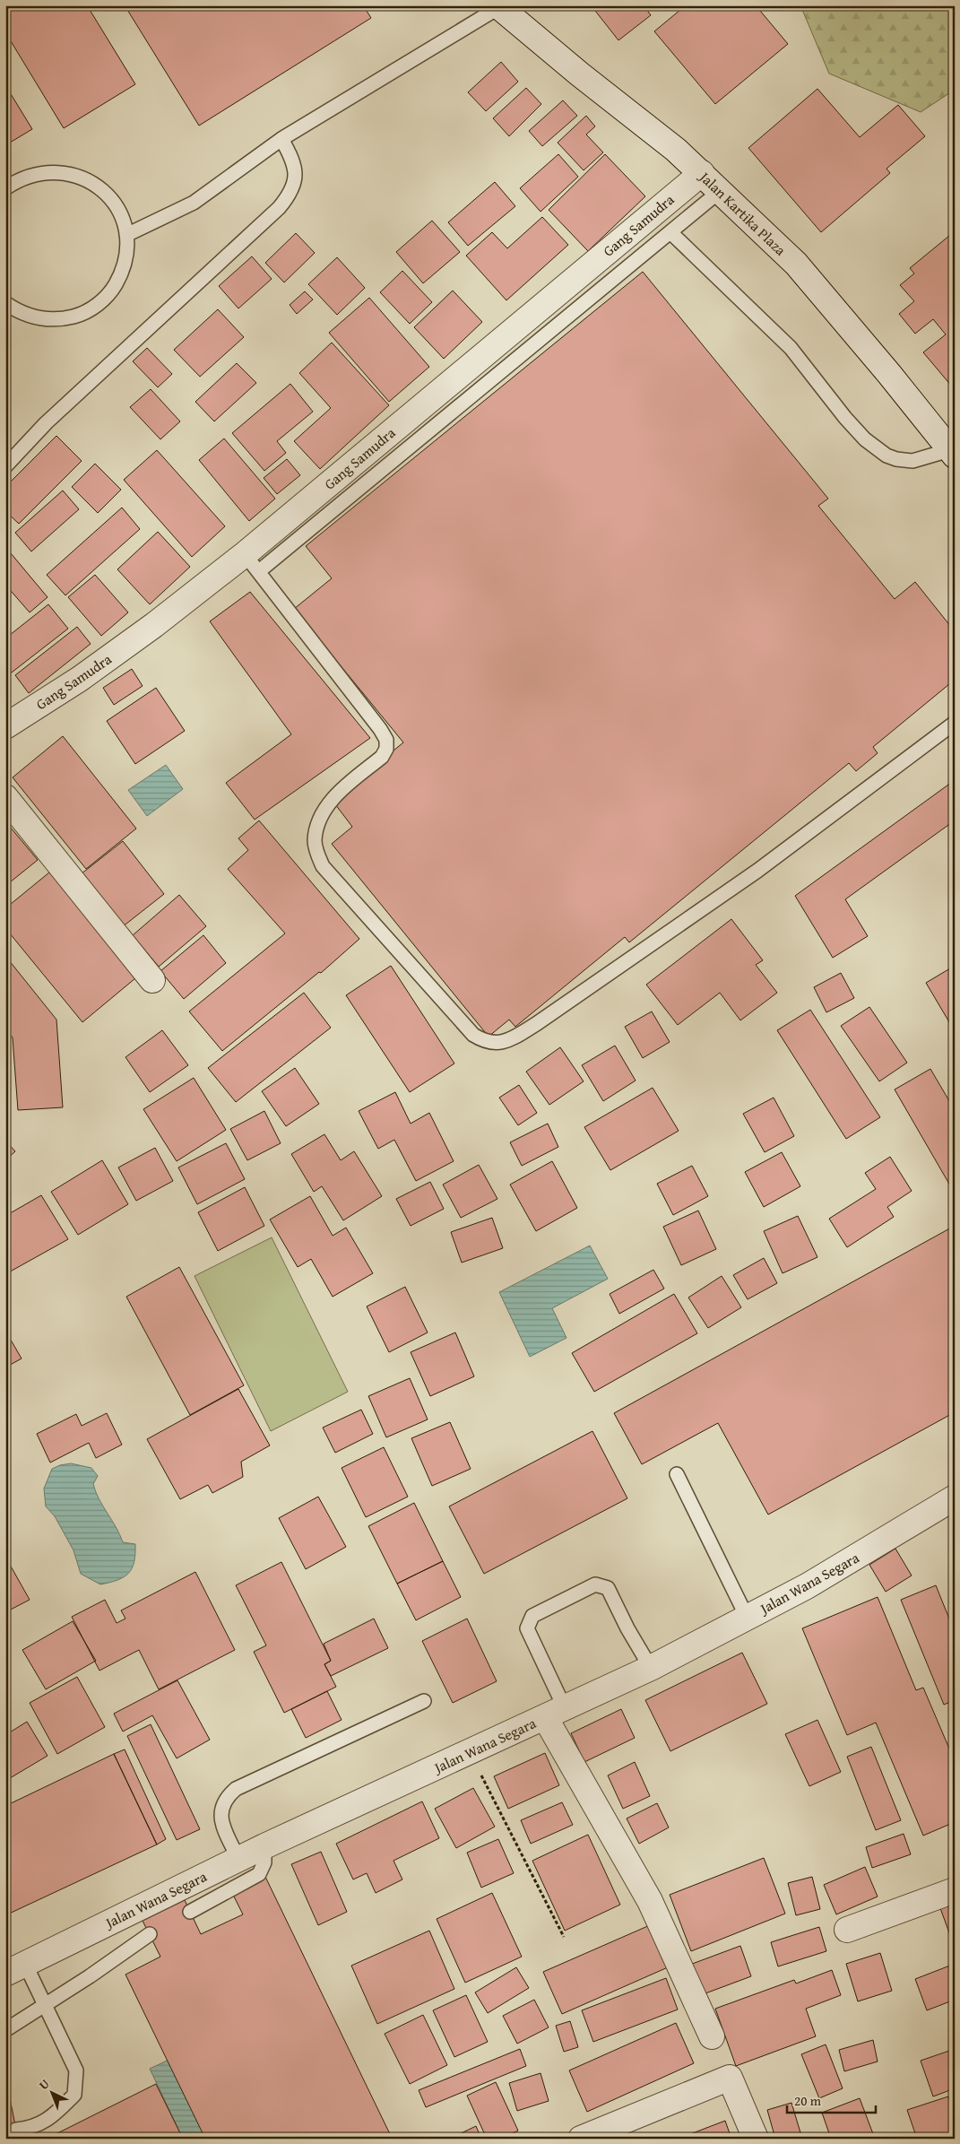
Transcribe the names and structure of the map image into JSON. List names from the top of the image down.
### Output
{
  "streets": {
    "street": ["Jalan Kartika Plaza", "Gang Samudra", "Jalan Wana Segara"]
  },
  "crossings": [
    ["Jalan Kartika Plaza", "Gang Samudra"]
  ],
  "scale_bar": "20 m",
  "north": "top left"
}
